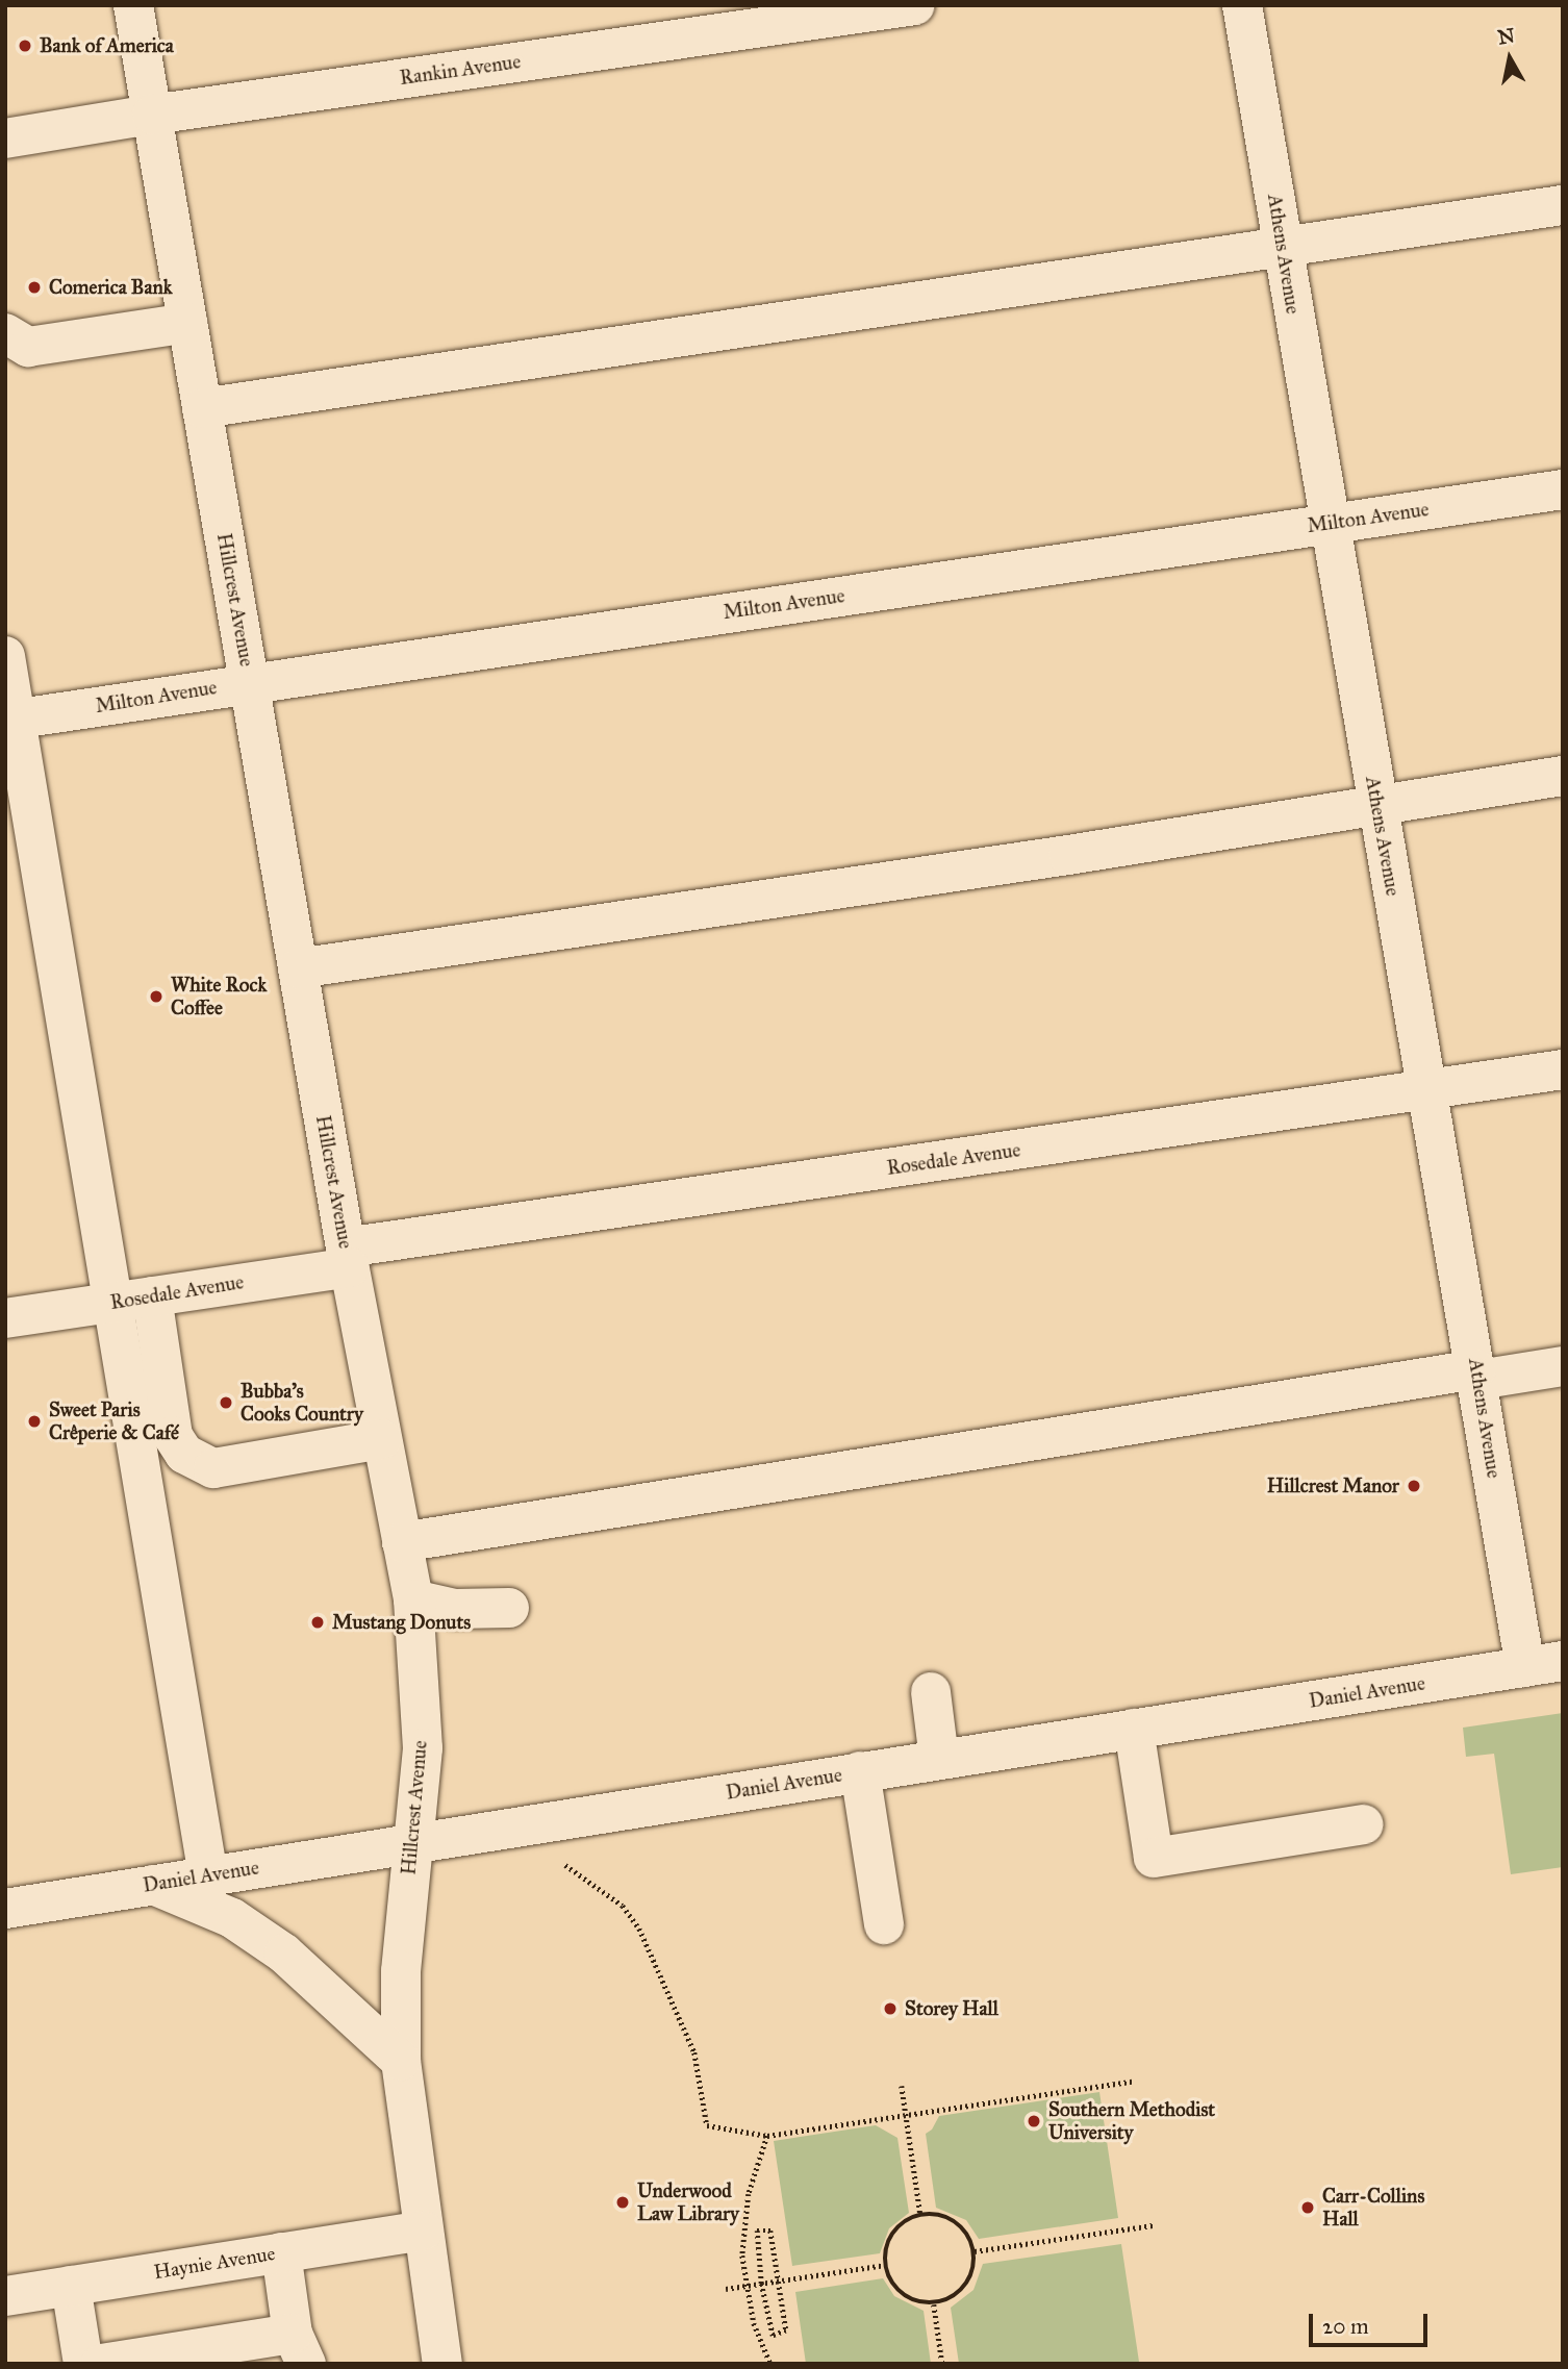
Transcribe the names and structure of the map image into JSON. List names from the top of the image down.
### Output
{
  "streets": {
    "street": [
      "Rankin Avenue",
      "Athens Avenue",
      "Milton Avenue",
      "Hillcrest Avenue",
      "Rosedale Avenue",
      "Daniel Avenue",
      "Haynie Avenue"
    ]
  },
  "crossings": [
    ["Rankin Avenue", "Hillcrest Avenue"],
    ["Athens Avenue", "Milton Avenue"],
    ["Athens Avenue", "Rosedale Avenue"],
    ["Athens Avenue", "Daniel Avenue"],
    ["Milton Avenue", "Hillcrest Avenue"],
    ["Hillcrest Avenue", "Rosedale Avenue"],
    ["Hillcrest Avenue", "Daniel Avenue"],
    ["Hillcrest Avenue", "Haynie Avenue"]
  ],
  "places": [
    "Bank of America",
    "Comerica Bank",
    "White Rock Coffee",
    "Bubba's Cooks Country",
    "Sweet Paris Crêperie & Café",
    "Hillcrest Manor",
    "Mustang Donuts",
    "Storey Hall",
    "Southern Methodist University",
    "Underwood Law Library",
    "Carr-Collins Hall"
  ],
  "scale_bar": "20 m",
  "north": "top"
}
